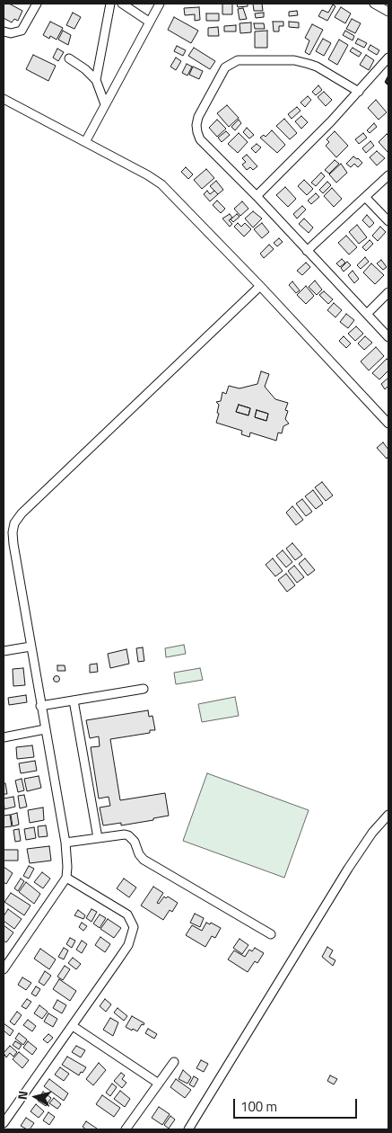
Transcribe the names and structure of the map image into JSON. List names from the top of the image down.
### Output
{
  "scale_bar": "100 m",
  "north": "left"
}
